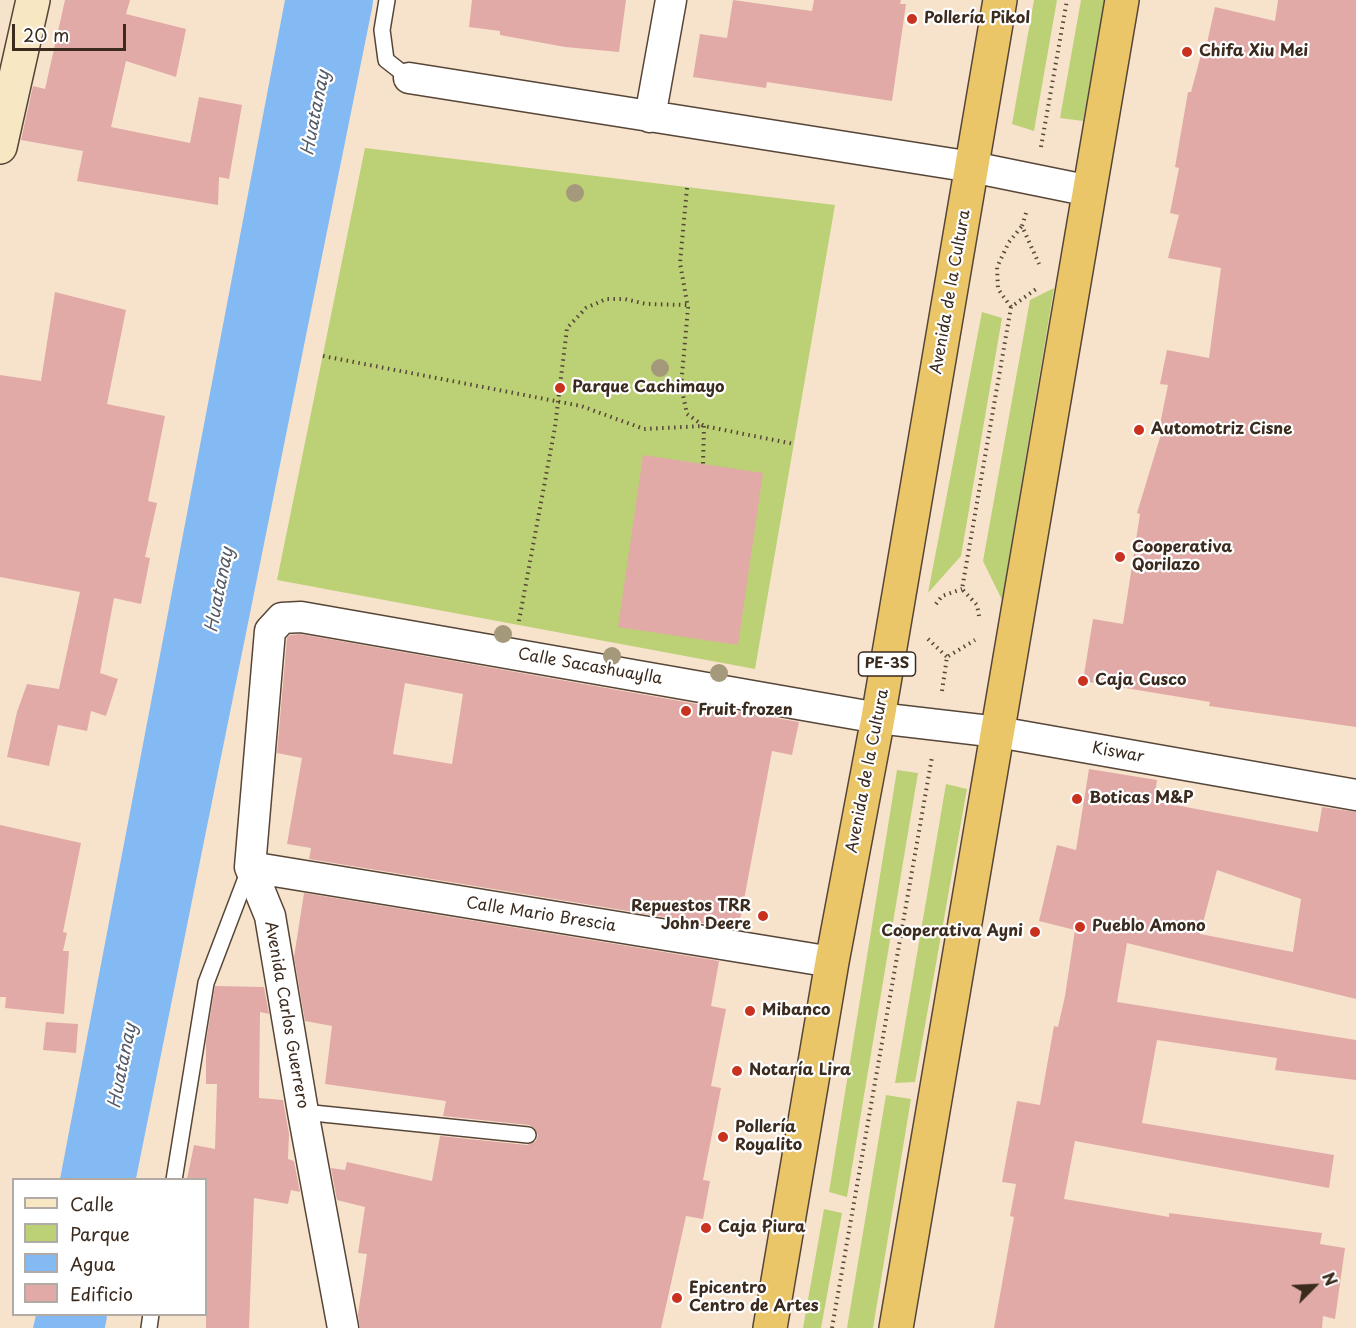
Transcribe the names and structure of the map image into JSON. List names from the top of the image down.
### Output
{
  "streets": {
    "highway": ["Avenida de la Cultura", "PE-3S"],
    "street": [
      "Calle Sacashuaylla",
      "Kiswar",
      "Calle Mario Brescia",
      "Avenida Carlos Guerrero"
    ]
  },
  "crossings": [
    ["Avenida de la Cultura", "Calle Sacashuaylla"],
    ["Avenida de la Cultura", "Kiswar"],
    ["Avenida de la Cultura", "Calle Mario Brescia"],
    ["Calle Sacashuaylla", "Kiswar"],
    ["Calle Sacashuaylla", "Avenida Carlos Guerrero"],
    ["Calle Mario Brescia", "Avenida Carlos Guerrero"]
  ],
  "water": ["Huatanay"],
  "places": [
    "Pollería Pikol",
    "Chifa Xiu Mei",
    "Parque Cachimayo",
    "Automotriz Cisne",
    "Cooperativa Qorilazo",
    "Caja Cusco",
    "Fruit frozen",
    "Boticas M&P",
    "Repuestos TRR John Deere",
    "Pueblo Amono",
    "Cooperativa Ayni",
    "Mibanco",
    "Notaría Lira",
    "Pollería Royalito",
    "Caja Piura",
    "Epicentro Centro de Artes"
  ],
  "legend": [
    "Calle",
    "Parque",
    "Agua",
    "Edificio"
  ],
  "scale_bar": "20 m",
  "north": "top right"
}
